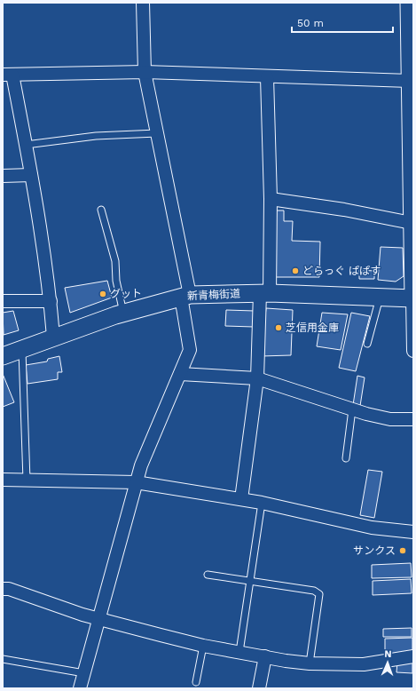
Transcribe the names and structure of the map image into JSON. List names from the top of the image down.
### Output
{
  "streets": {
    "main road": ["新青梅街道"]
  },
  "places": [
    "どらっぐ ぱぱす",
    "グット",
    "芝信用金庫",
    "サンクス"
  ],
  "scale_bar": "50 m",
  "north": "top"
}
